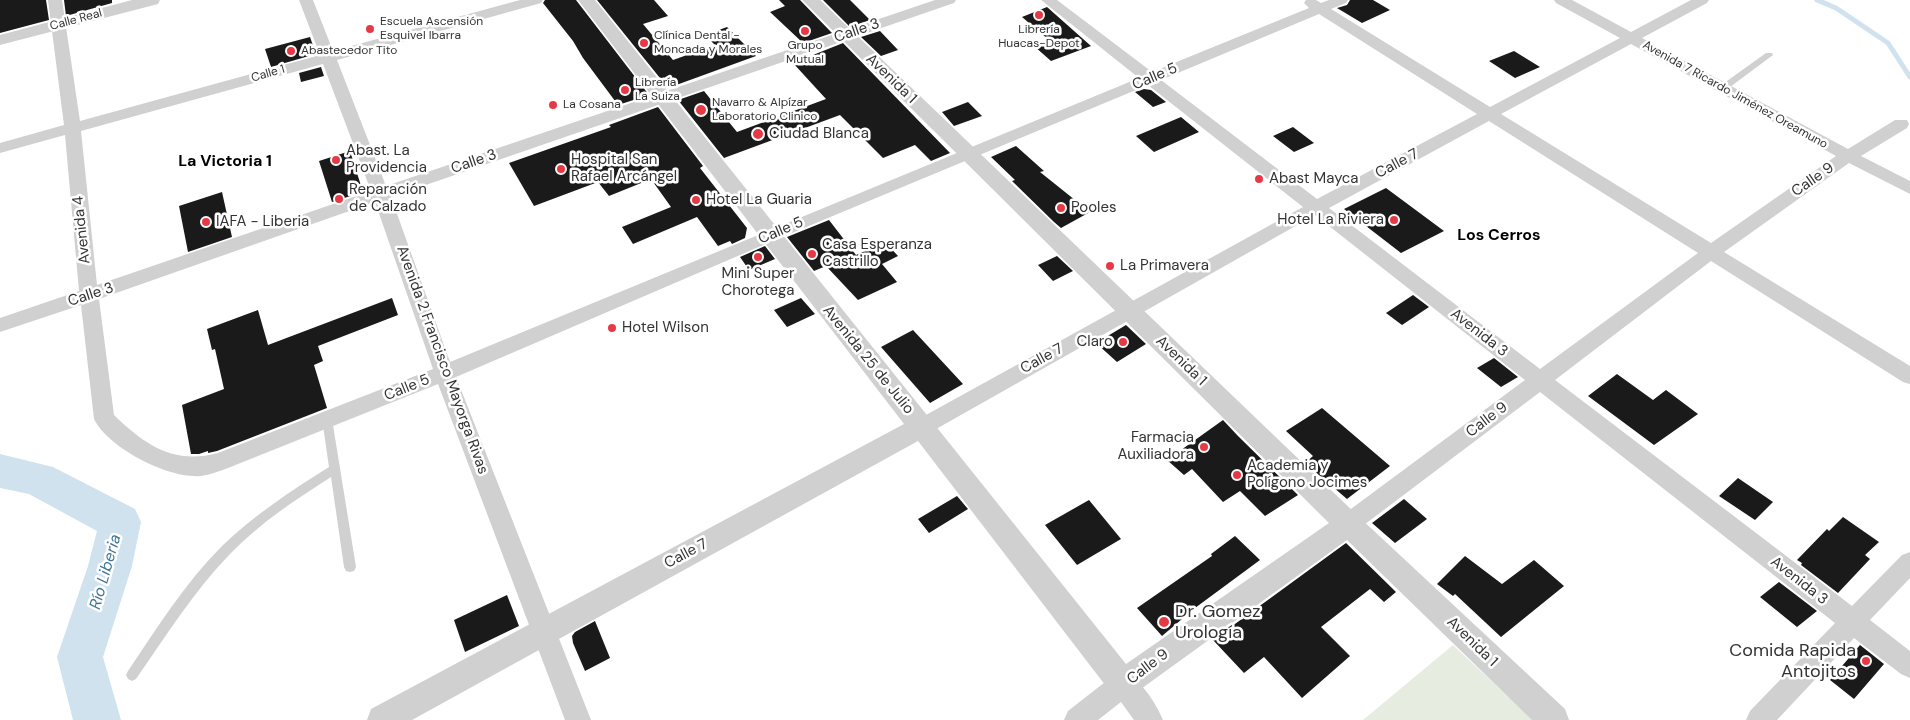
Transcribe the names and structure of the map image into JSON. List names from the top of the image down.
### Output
{
  "streets": {
    "street": [
      "Calle Real",
      "Calle 3",
      "Calle 1",
      "Calle 5",
      "Avenida 1",
      "Avenida 7 Ricardo Jiménez Oreamuno",
      "Calle 7",
      "Calle 9",
      "Avenida 4",
      "Avenida 3",
      "Avenida 2 Francisco Mayorga Rivas",
      "Avenida 25 de Julio"
    ]
  },
  "crossings": [
    ["Calle Real", "Avenida 4"],
    ["Calle 3", "Avenida 1"],
    ["Calle 3", "Avenida 4"],
    ["Calle 3", "Avenida 2 Francisco Mayorga Rivas"],
    ["Calle 3", "Avenida 25 de Julio"],
    ["Calle 1", "Avenida 4"],
    ["Calle 1", "Avenida 2 Francisco Mayorga Rivas"],
    ["Calle 5", "Avenida 1"],
    ["Calle 5", "Avenida 4"],
    ["Calle 5", "Avenida 3"],
    ["Calle 5", "Avenida 2 Francisco Mayorga Rivas"],
    ["Calle 5", "Avenida 25 de Julio"],
    ["Avenida 1", "Calle 7"],
    ["Avenida 1", "Calle 9"],
    ["Avenida 7 Ricardo Jiménez Oreamuno", "Calle 7"],
    ["Avenida 7 Ricardo Jiménez Oreamuno", "Calle 9"],
    ["Calle 7", "Avenida 3"],
    ["Calle 7", "Avenida 2 Francisco Mayorga Rivas"],
    ["Calle 7", "Avenida 25 de Julio"],
    ["Calle 9", "Avenida 3"],
    ["Calle 9", "Avenida 25 de Julio"]
  ],
  "districts": ["La Victoria 1", "Los Cerros"],
  "water": ["Río Liberia"],
  "places": [
    "Librería Huacas-Depot",
    "Escuela Ascensión Esquivel Ibarra",
    "Grupo Mutual",
    "Clínica Dental - Moncada y Morales",
    "Abastecedor Tito",
    "Librería La Suiza",
    "La Cosana",
    "Navarro & Alpízar Laboratorio Clinico",
    "Ciudad Blanca",
    "Abast. La Providencia",
    "Hospital San Rafael Arcángel",
    "Abast Mayca",
    "Reparación de Calzado",
    "Hotel La Guaria",
    "Pooles",
    "Hotel La Riviera",
    "IAFA - Liberia",
    "Casa Esperanza Castrillo",
    "Mini Super Chorotega",
    "La Primavera",
    "Hotel Wilson",
    "Claro",
    "Farmacia Auxiliadora",
    "Academia y Polígono Jocimes",
    "Dr. Gomez Urología",
    "Comida Rapida Antojitos"
  ]
}
